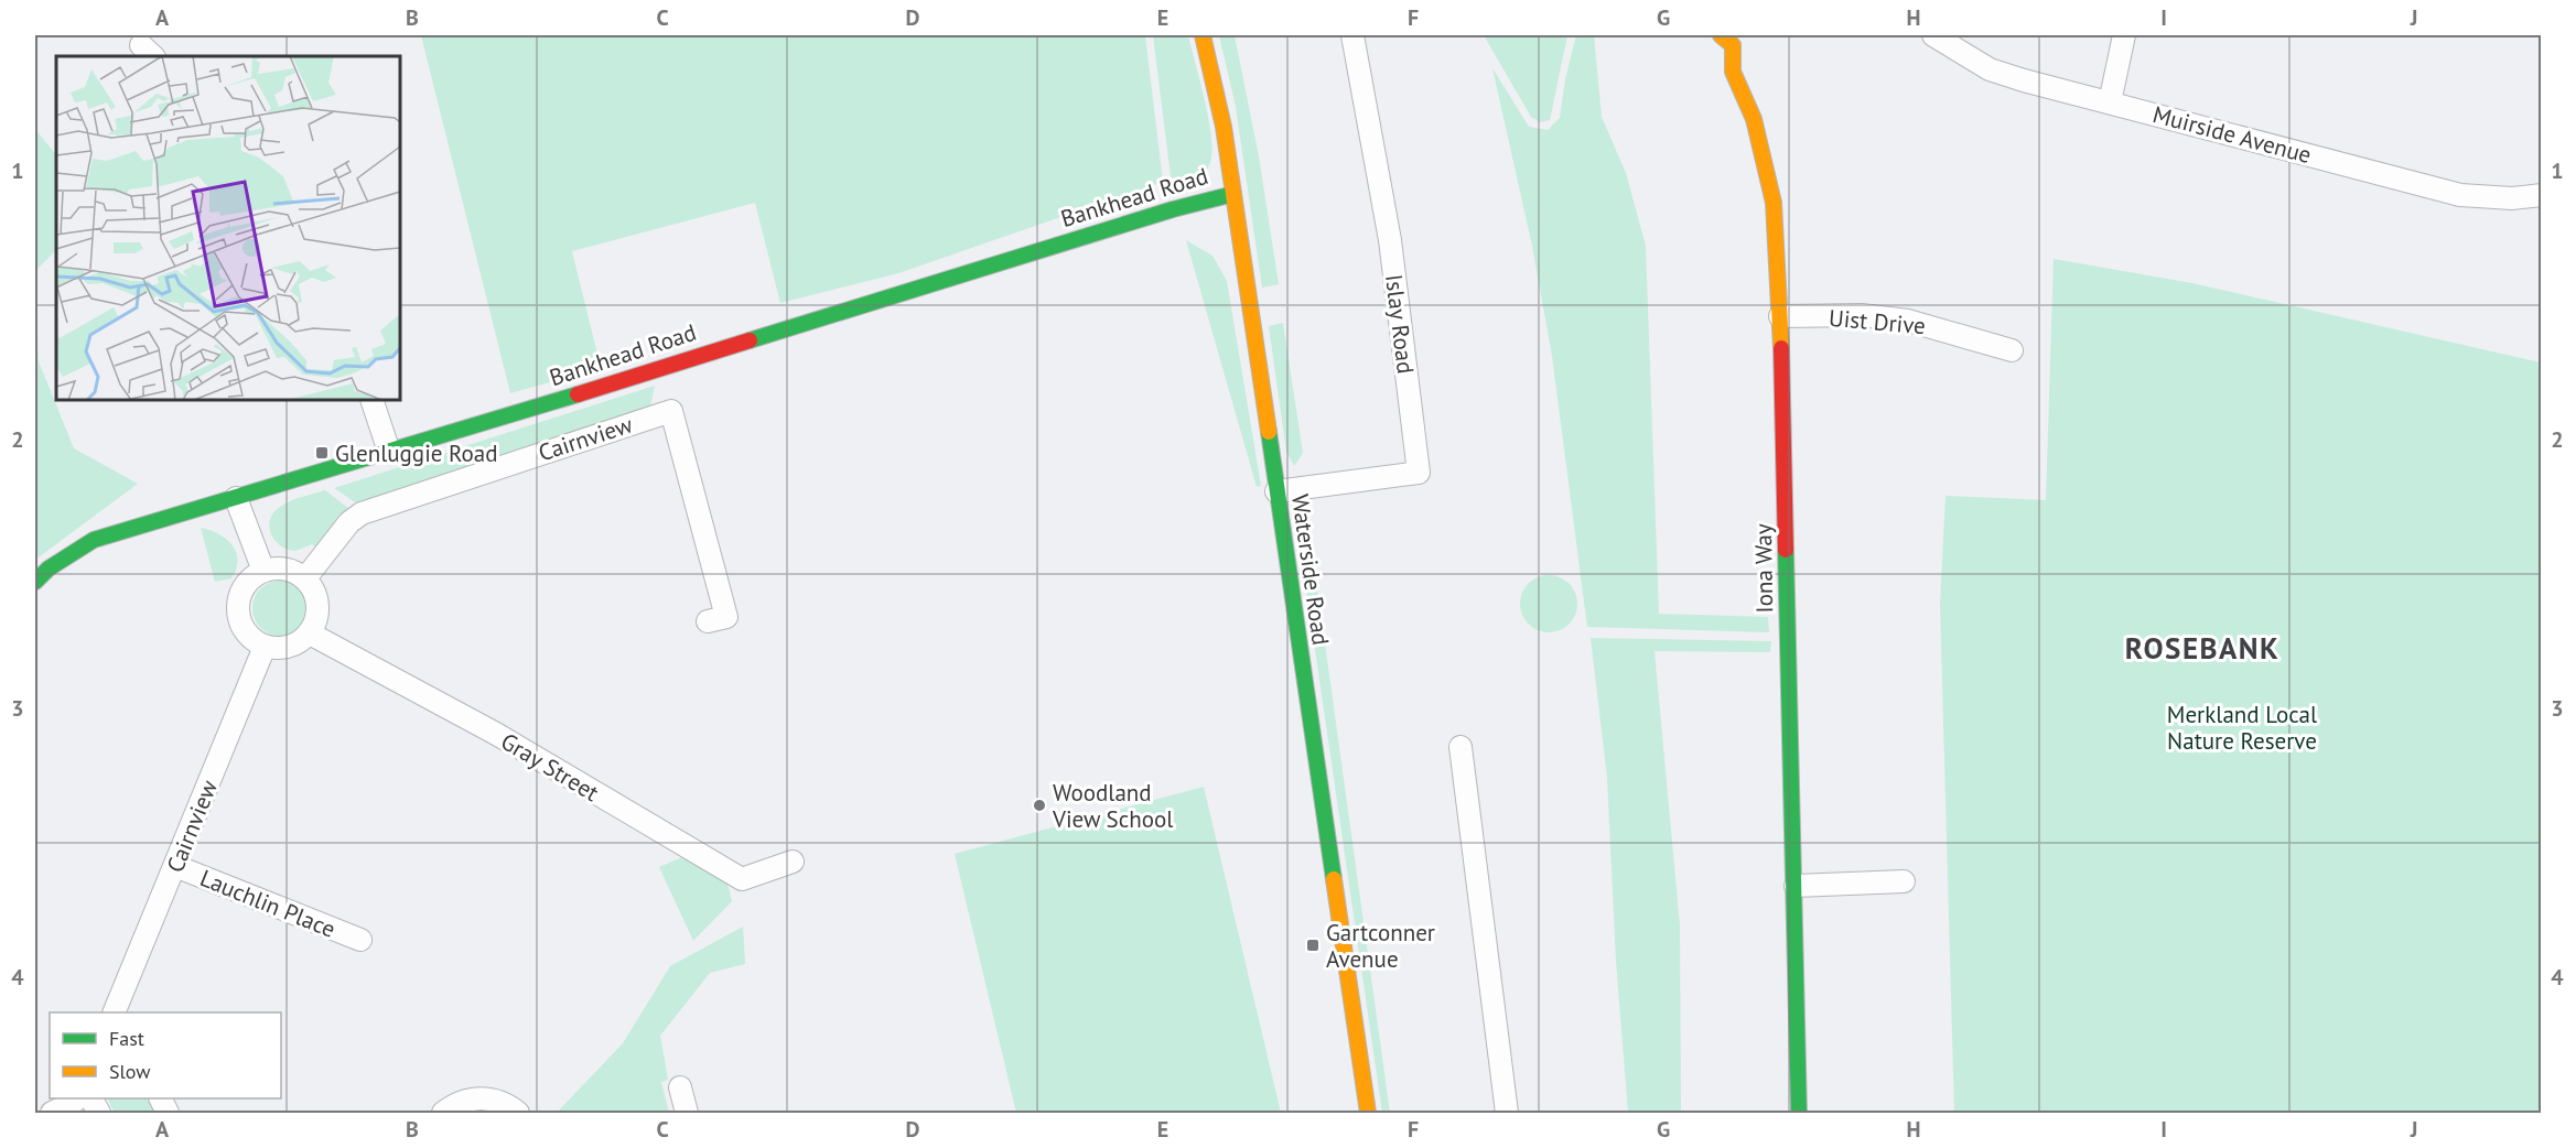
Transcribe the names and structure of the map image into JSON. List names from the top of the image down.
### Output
{
  "streets": {
    "street": [
      "Muirside Avenue",
      "Bankhead Road",
      "Uist Drive",
      "Islay Road",
      "Cairnview",
      "Iona Way",
      "Waterside Road",
      "Gray Street",
      "Lauchlin Place"
    ]
  },
  "crossings": [
    ["Bankhead Road", "Waterside Road"],
    ["Uist Drive", "Iona Way"],
    ["Islay Road", "Waterside Road"],
    ["Cairnview", "Gray Street"],
    ["Cairnview", "Lauchlin Place"]
  ],
  "districts": ["ROSEBANK"],
  "parks": ["Merkland Local Nature Reserve"],
  "places": {
    "transit": ["Glenluggie Road", "Gartconner Avenue"],
    "other": ["Woodland View School"]
  },
  "legend": ["Fast", "Slow"],
  "grid": {
    "columns": [
      "A",
      "B",
      "C",
      "D",
      "E",
      "F",
      "G",
      "H",
      "I",
      "J"
    ],
    "rows": [
      "1",
      "2",
      "3",
      "4"
    ]
  }
}
